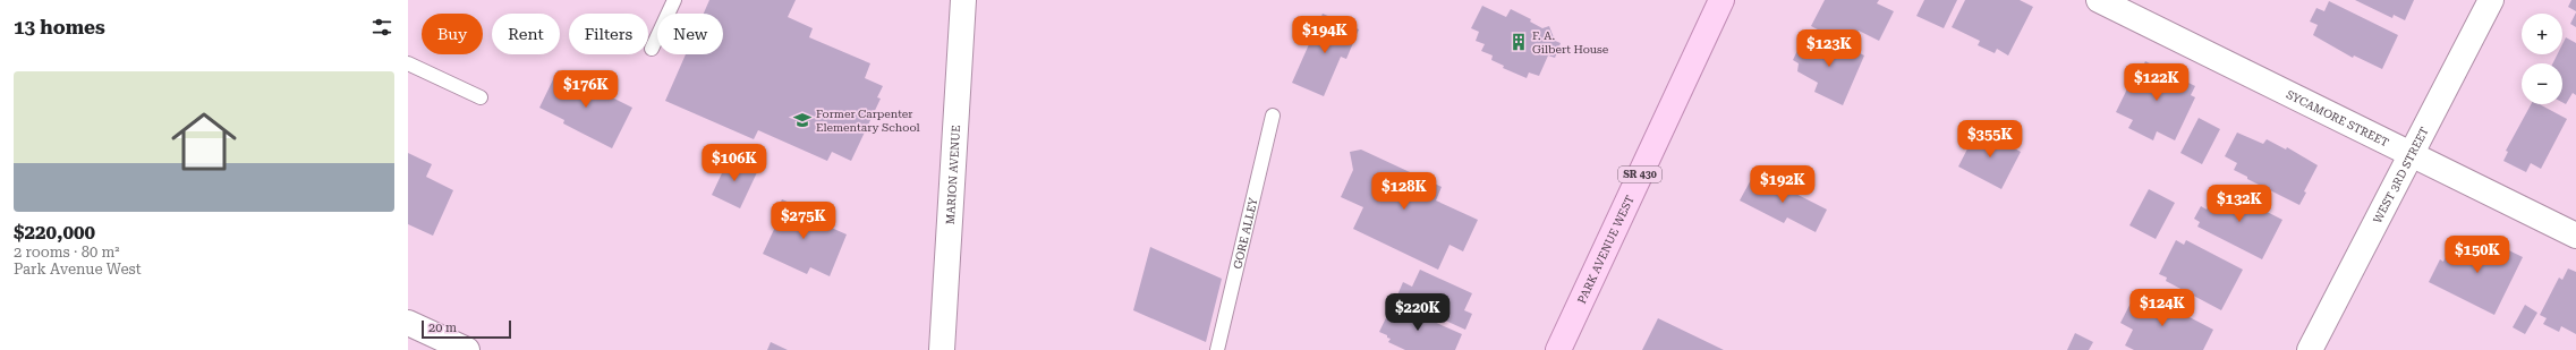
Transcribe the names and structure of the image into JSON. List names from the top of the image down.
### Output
{
  "streets": {
    "main road": ["SR 430", "PARK AVENUE WEST"],
    "street": ["SYCAMORE STREET", "MARION AVENUE", "WEST 3RD STREET"],
    "lane": ["GORE ALLEY"]
  },
  "crossings": [
    ["SYCAMORE STREET", "WEST 3RD STREET"]
  ],
  "places": {
    "building": ["F. A. Gilbert House"],
    "school or university": ["Former Carpenter Elementary School"]
  },
  "scale_bar": "20 m",
  "page": {
    "heading": "13 homes",
    "map_buttons": ["+", "−"],
    "chip": [
      "Buy",
      "Rent",
      "Filters",
      "New"
    ],
    "price": [
      "$194K",
      "$123K",
      "$122K",
      "$176K",
      "$355K",
      "$106K",
      "$192K",
      "$128K",
      "$132K",
      "$275K",
      "$150K",
      "$124K",
      "$220K"
    ],
    "list": [
      {
        "name": "$220,000",
        "note": "2 rooms · 80 m² · Park Avenue West"
      }
    ],
    "scale": "20 m"
  }
}
